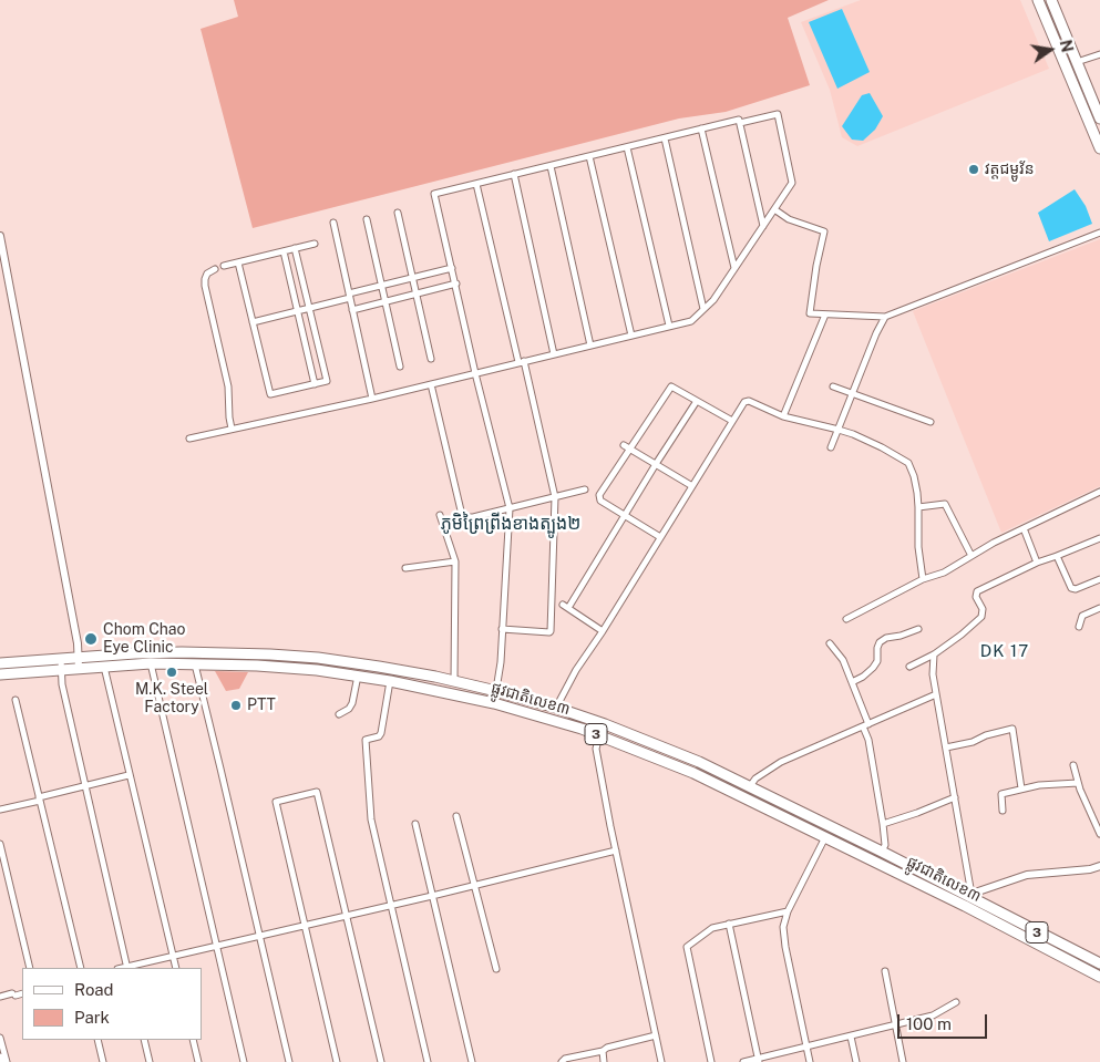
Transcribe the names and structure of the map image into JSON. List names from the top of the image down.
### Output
{
  "streets": {
    "highway": ["ផ្លូវជាតិលេខ៣", "3"]
  },
  "districts": ["ភូមិព្រៃព្រីងខាងត្បូង២", "DK 17"],
  "places": [
    "វត្តជម្ពូវ័ន",
    "Chom Chao Eye Clinic",
    "M.K. Steel Factory",
    "PTT"
  ],
  "legend": ["Road", "Park"],
  "scale_bar": "100 m",
  "north": "right"
}
